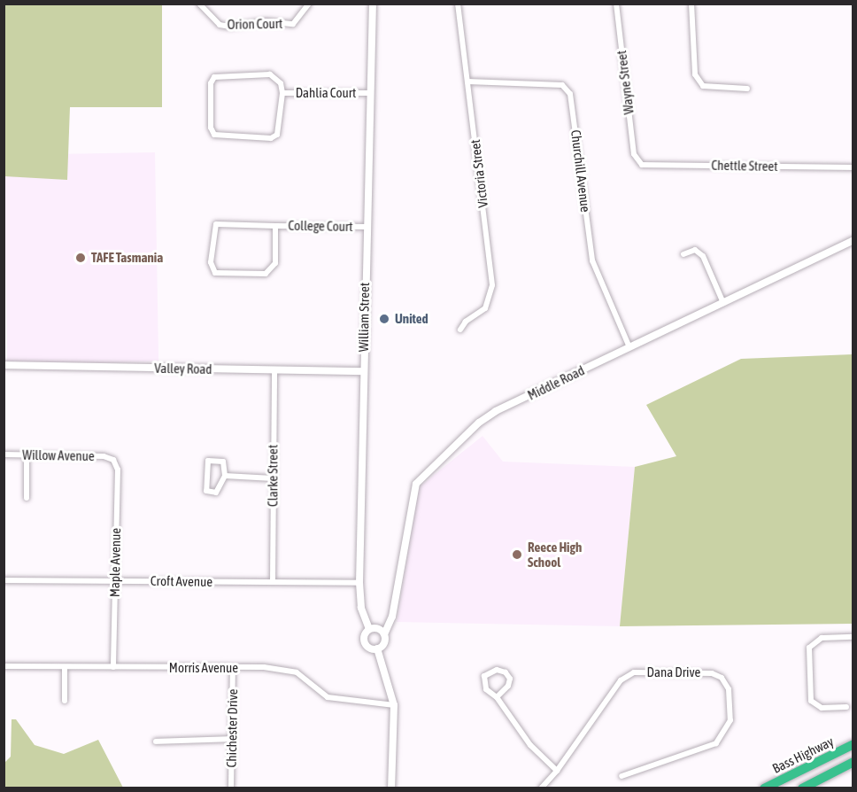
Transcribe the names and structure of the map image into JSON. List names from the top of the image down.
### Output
{
  "streets": {
    "highway": ["Bass Highway"],
    "street": [
      "Orion Court",
      "Wayne Street",
      "Dahlia Court",
      "Chettle Street",
      "Churchill Avenue",
      "Victoria Street",
      "College Court",
      "William Street",
      "Valley Road",
      "Middle Road",
      "Willow Avenue",
      "Clarke Street",
      "Maple Avenue",
      "Croft Avenue",
      "Morris Avenue",
      "Dana Drive",
      "Chichester Drive"
    ]
  },
  "crossings": [
    ["Wayne Street", "Chettle Street"],
    ["Dahlia Court", "William Street"],
    ["Churchill Avenue", "Victoria Street"],
    ["Churchill Avenue", "Middle Road"],
    ["College Court", "William Street"],
    ["William Street", "Valley Road"],
    ["William Street", "Middle Road"],
    ["William Street", "Croft Avenue"],
    ["Valley Road", "Clarke Street"],
    ["Willow Avenue", "Maple Avenue"],
    ["Clarke Street", "Croft Avenue"],
    ["Maple Avenue", "Croft Avenue"],
    ["Maple Avenue", "Morris Avenue"],
    ["Morris Avenue", "Chichester Drive"]
  ],
  "places": ["TAFE Tasmania", "United", "Reece High School"]
}
